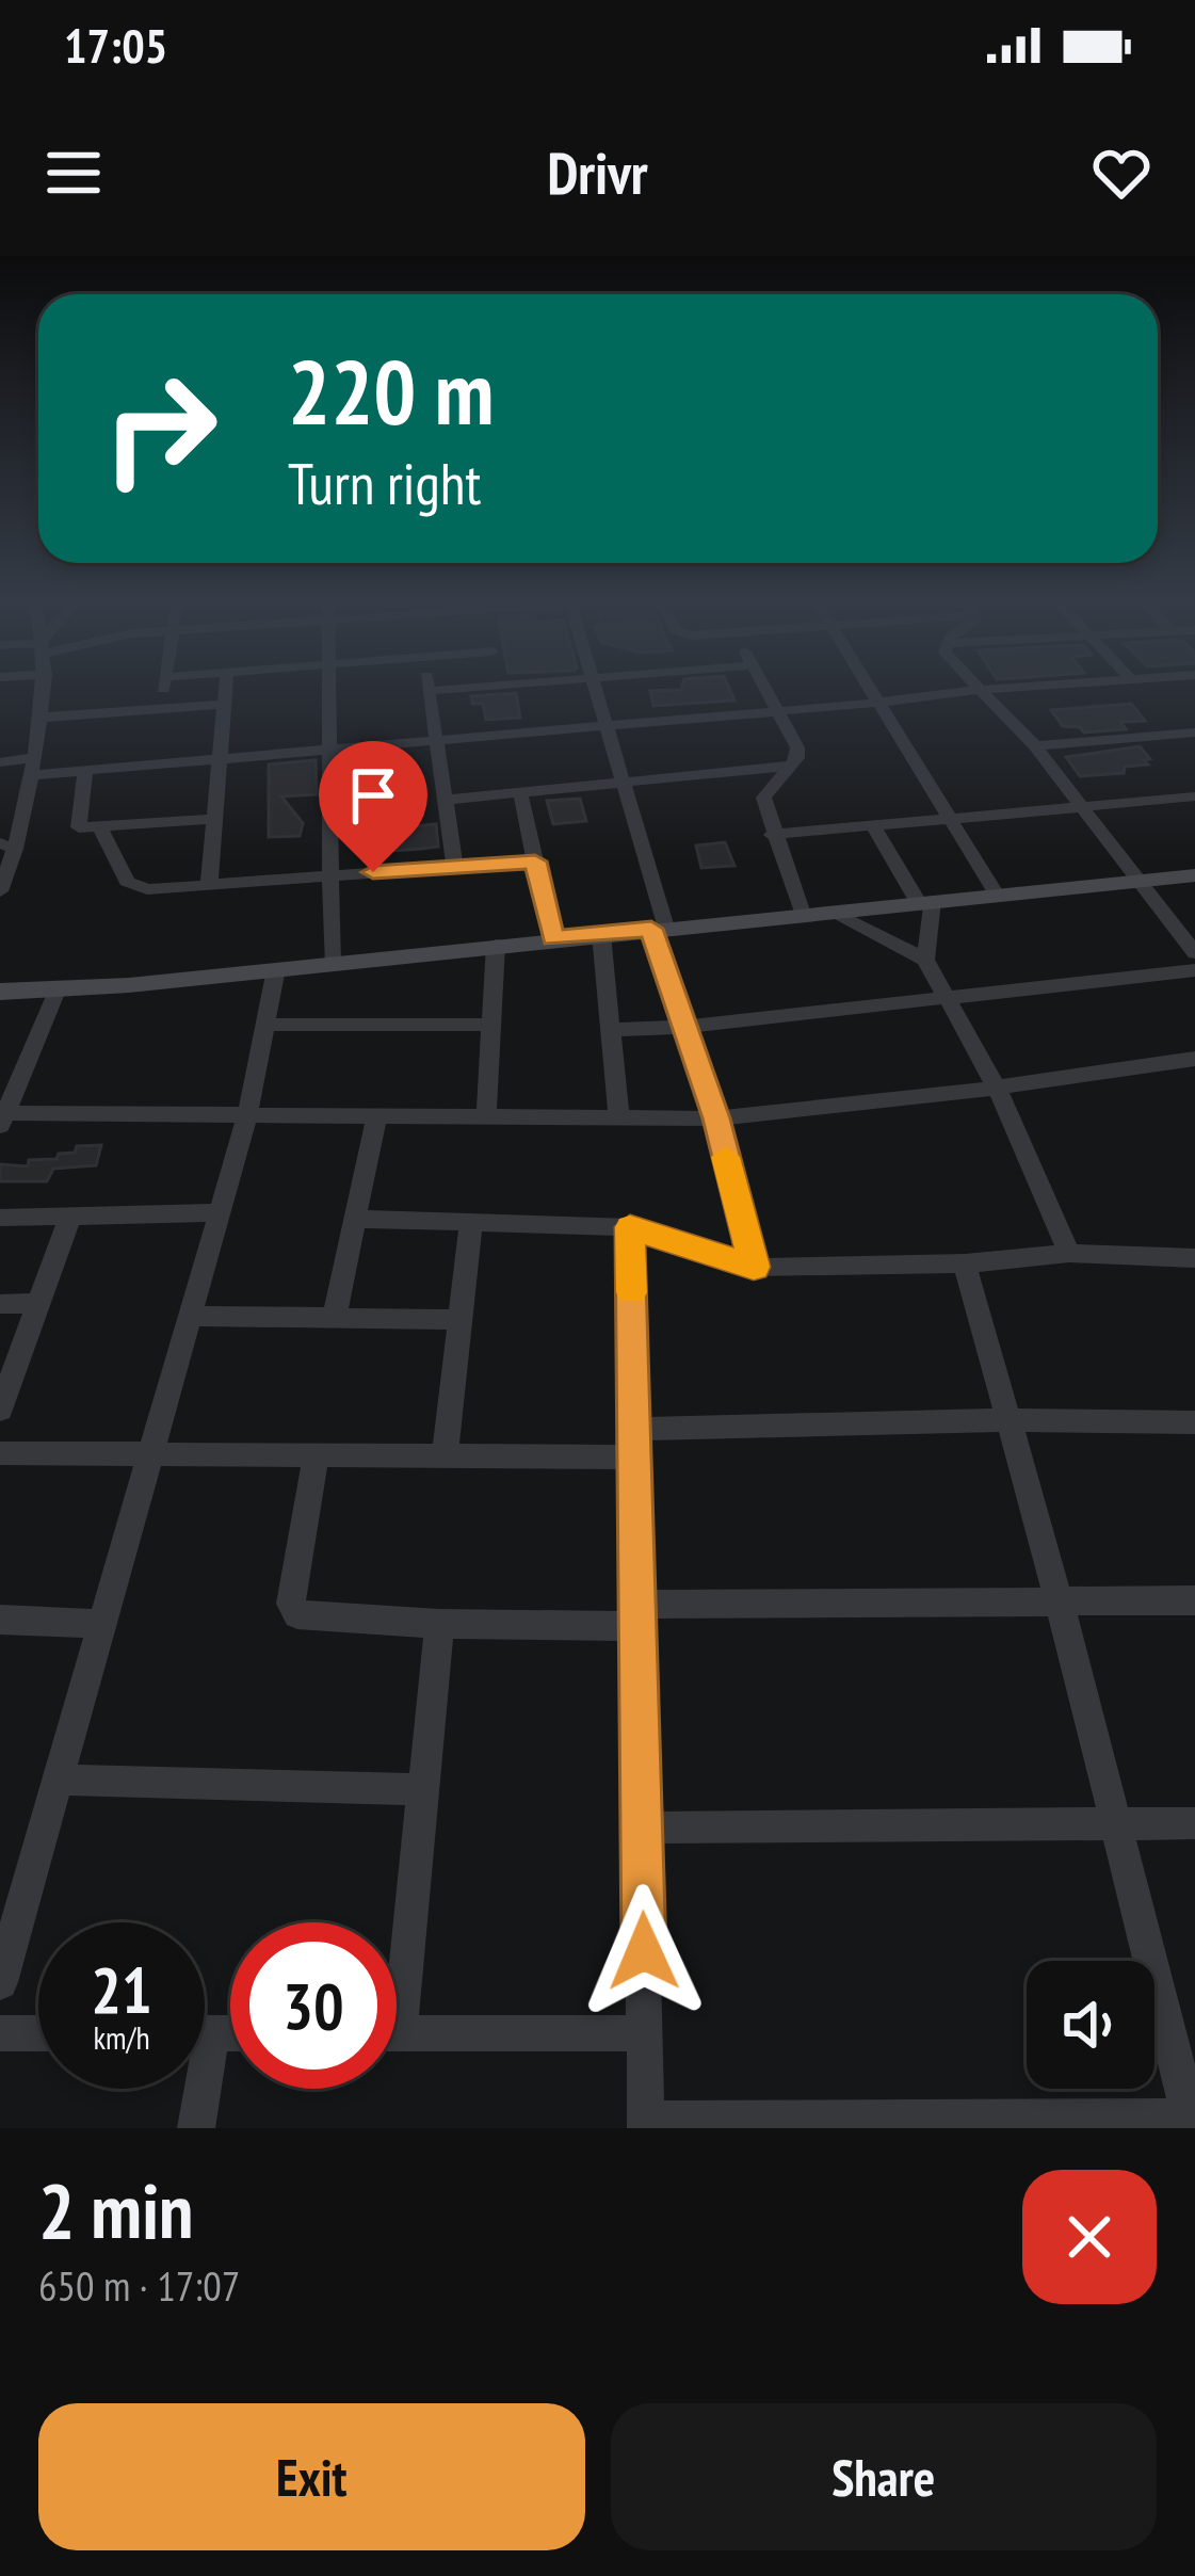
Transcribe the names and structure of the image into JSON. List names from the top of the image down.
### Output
{
  "page": {
    "status": "17:05",
    "header": "Drivr",
    "turn": ["220 m", "Turn right"],
    "speed": "21 km/h",
    "limit": "30",
    "heading": ["2 min", "650 m · 17:07"],
    "buttons": ["Exit", "Share"]
  }
}
